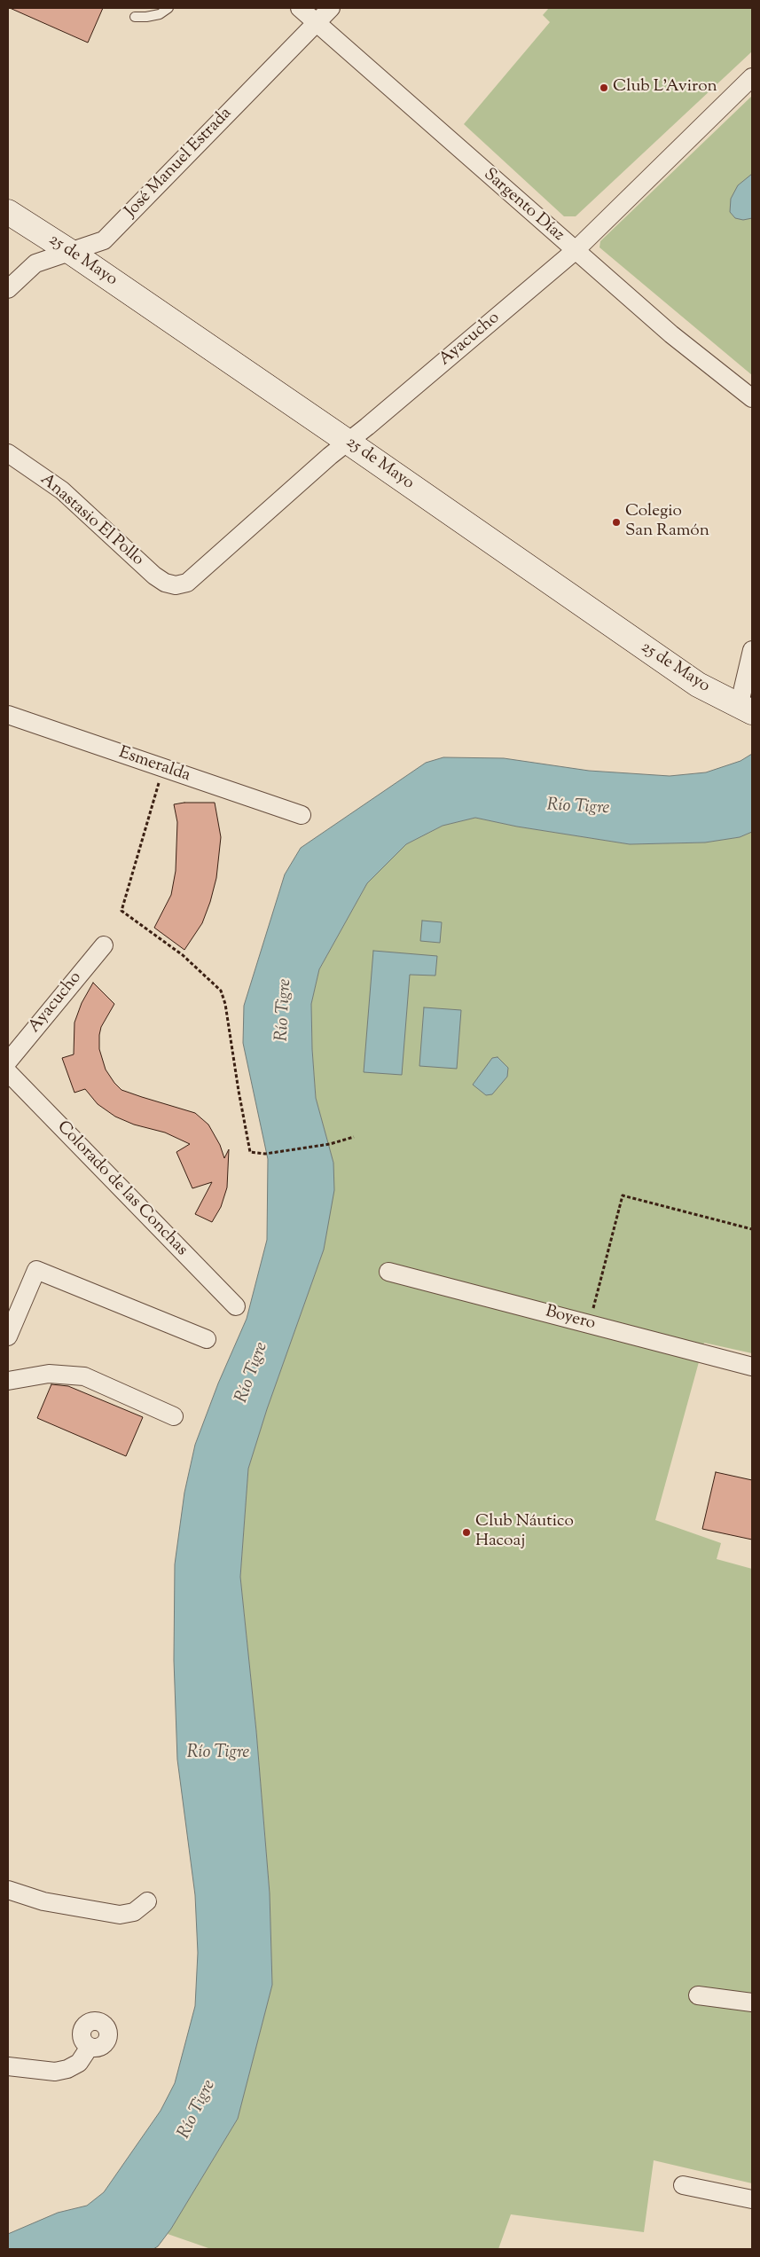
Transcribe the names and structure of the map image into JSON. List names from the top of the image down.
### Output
{
  "streets": {
    "main road": ["25 de Mayo"],
    "street": [
      "José Manuel Estrada",
      "Sargento Díaz",
      "Ayacucho",
      "Anastasio El Pollo",
      "Esmeralda",
      "Colorado de las Conchas",
      "Boyero"
    ]
  },
  "crossings": [
    ["José Manuel Estrada", "Sargento Díaz"],
    ["José Manuel Estrada", "25 de Mayo"],
    ["Sargento Díaz", "Ayacucho"],
    ["25 de Mayo", "Ayacucho"],
    ["Ayacucho", "Anastasio El Pollo"]
  ],
  "water": ["Río Tigre"],
  "places": ["Club L'Aviron", "Colegio San Ramón", "Club Náutico Hacoaj"]
}
